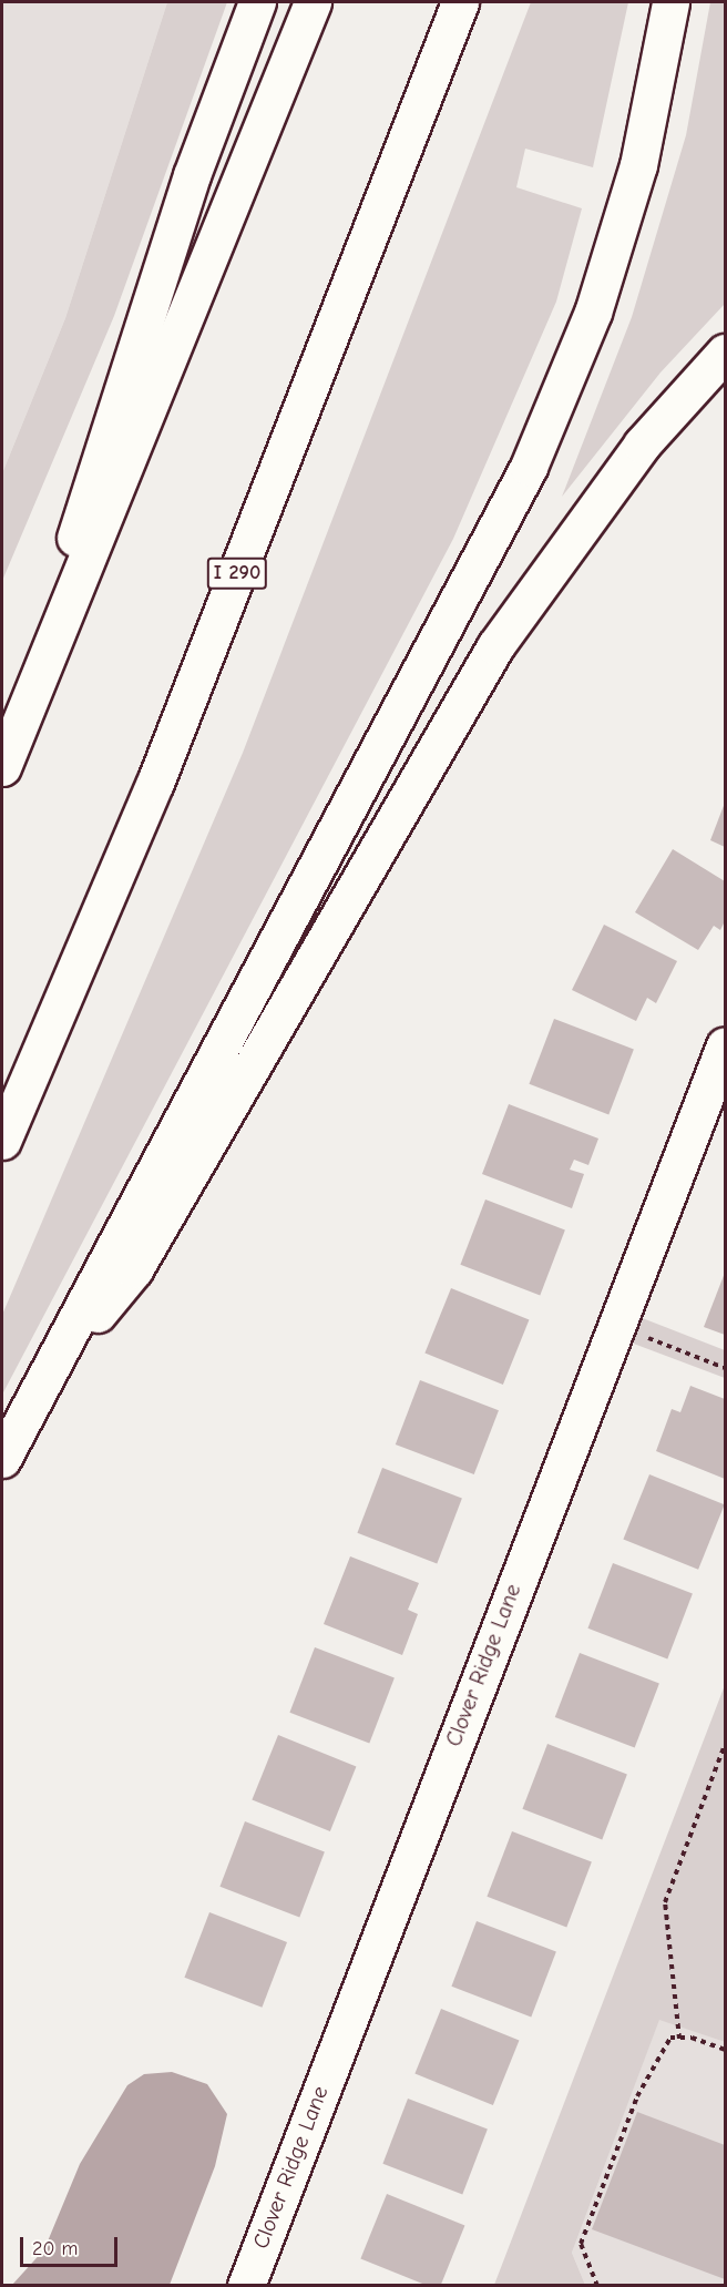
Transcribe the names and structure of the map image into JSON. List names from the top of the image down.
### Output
{
  "streets": {
    "main road": ["I 290", "Clover Ridge Lane"]
  },
  "scale_bar": "20 m"
}
